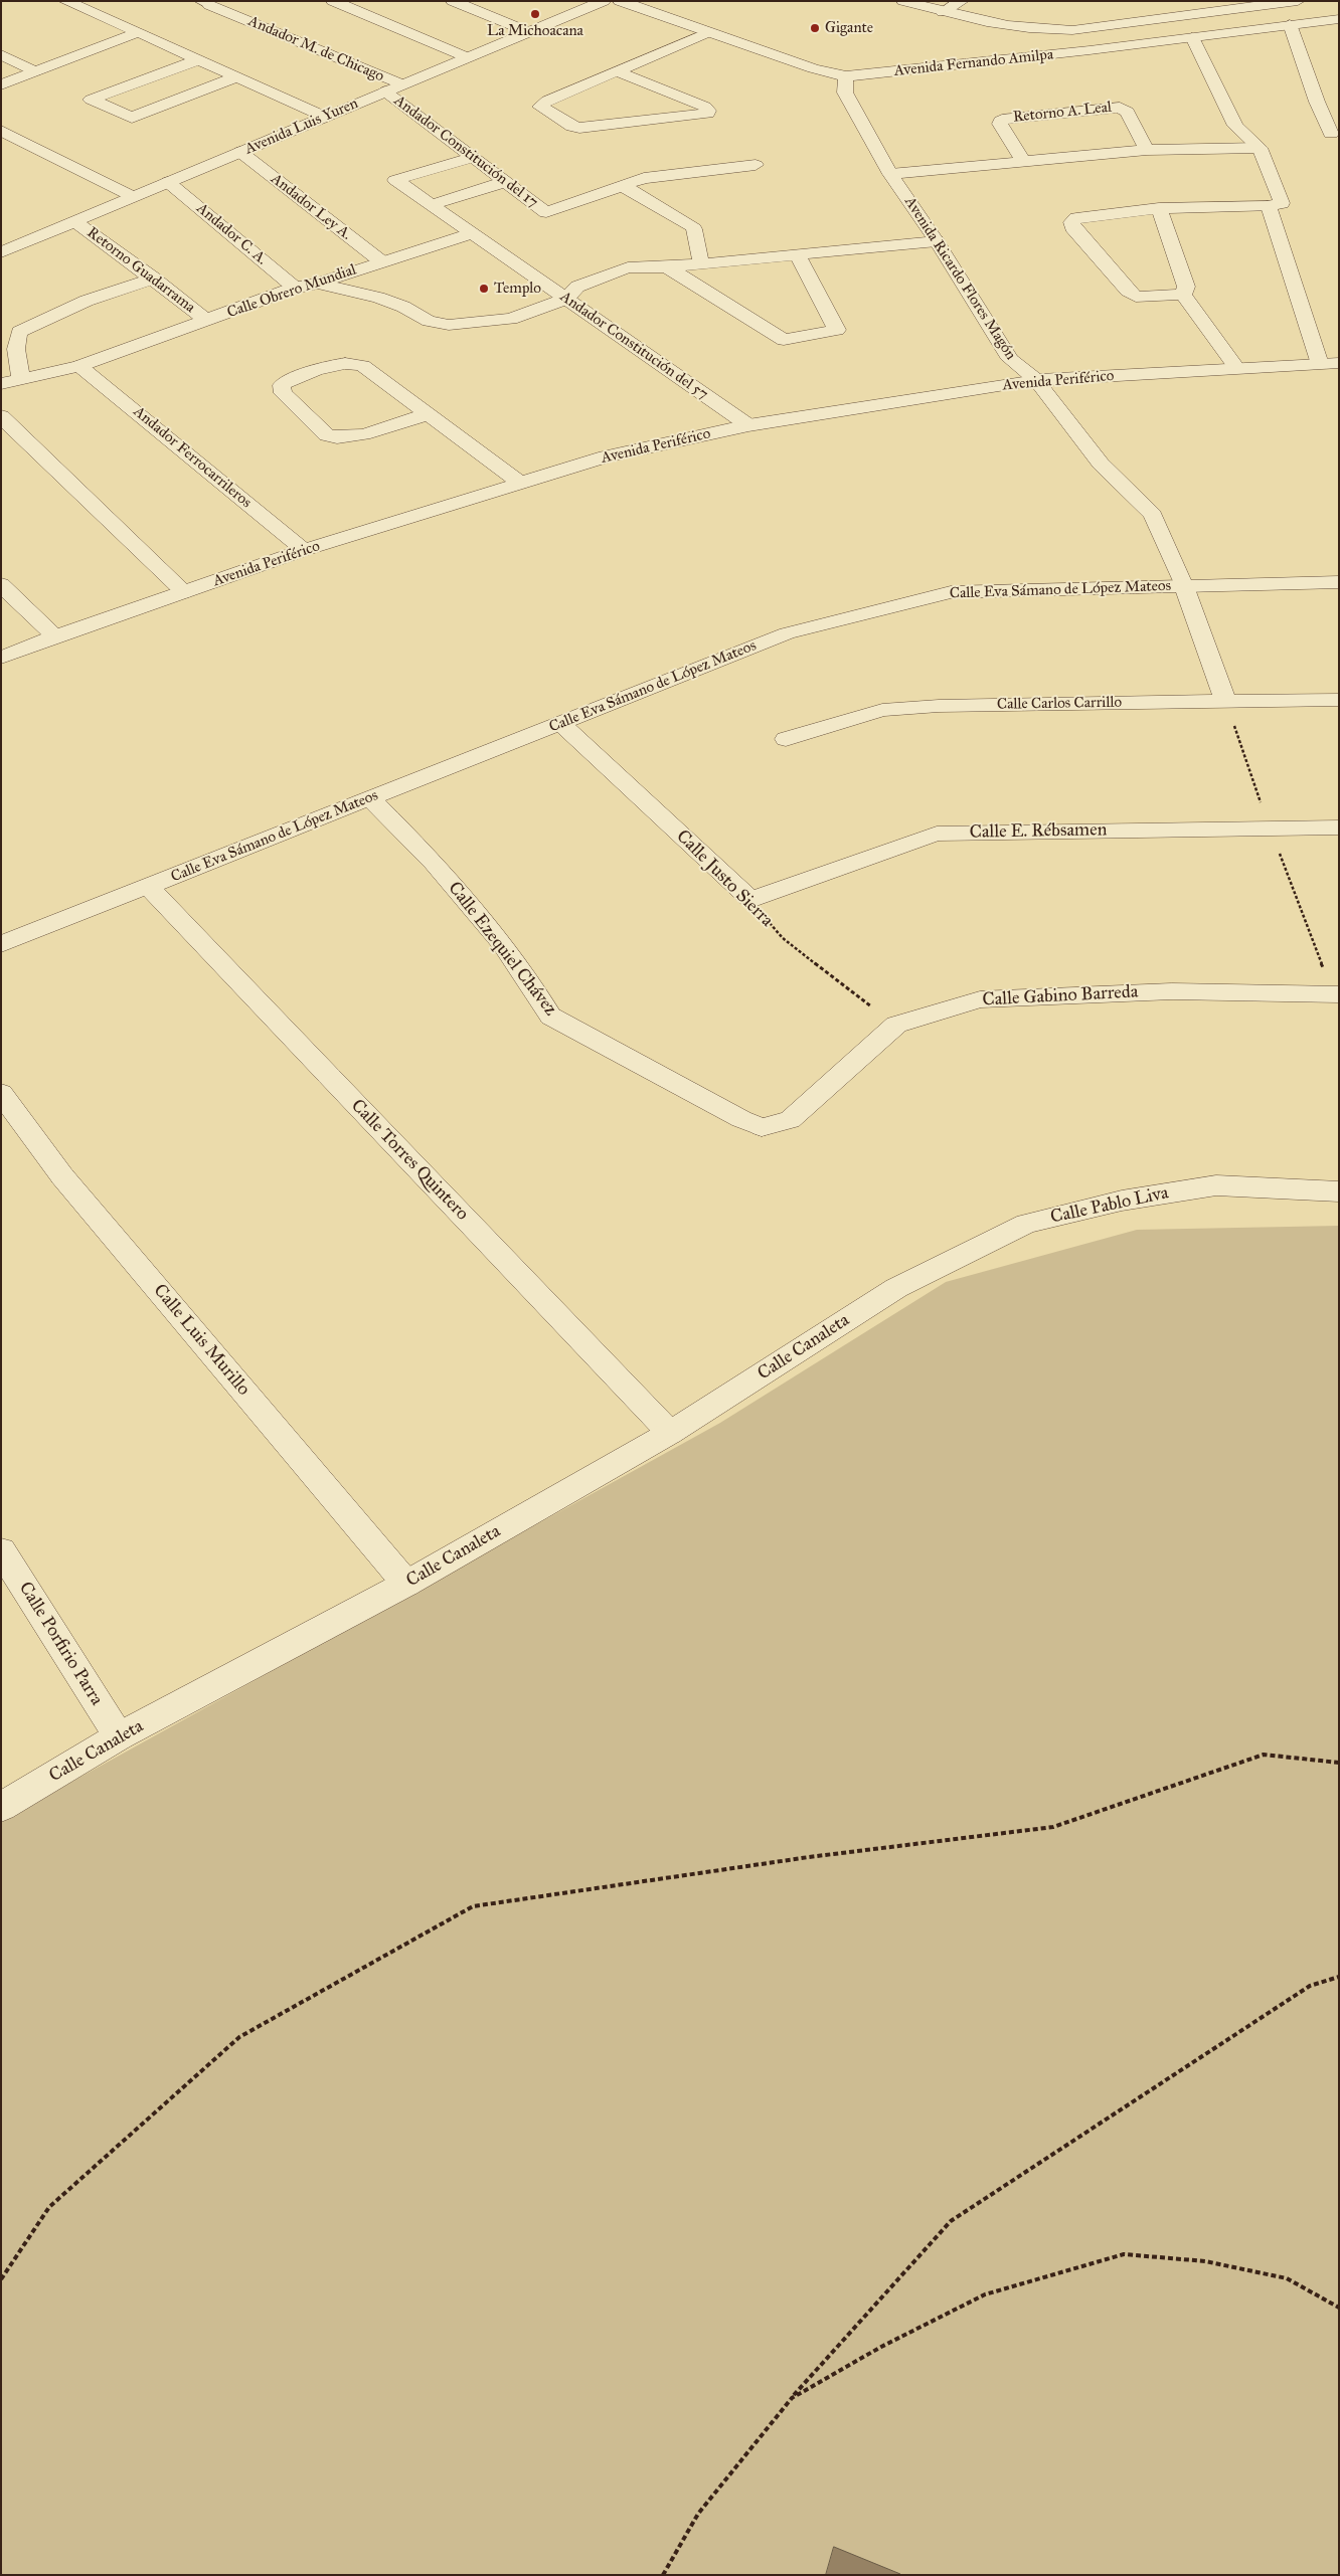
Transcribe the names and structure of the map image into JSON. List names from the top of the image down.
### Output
{
  "streets": {
    "street": [
      "Andador M. de Chicago",
      "Avenida Fernando Amilpa",
      "Retorno A. Leal",
      "Avenida Luis Yuren",
      "Andador Constitución del 17",
      "Andador Ley A.",
      "Andador C. A.",
      "Retorno Guadarrama",
      "Avenida Ricardo Flores Magón",
      "Calle Obrero Mundial",
      "Andador Constitución del 57",
      "Avenida Periférico",
      "Andador Ferrocarrileros",
      "Calle Eva Sámano de López Mateos",
      "Calle Carlos Carrillo",
      "Calle E. Rébsamen",
      "Calle Justo Sierra",
      "Calle Ezequiel Chávez",
      "Calle Gabino Barreda",
      "Calle Torres Quintero",
      "Calle Pablo Liva",
      "Calle Luis Murillo",
      "Calle Canaleta",
      "Calle Porfirio Parra"
    ]
  },
  "crossings": [
    ["Andador M. de Chicago", "Avenida Luis Yuren"],
    ["Avenida Fernando Amilpa", "Avenida Ricardo Flores Magón"],
    ["Avenida Luis Yuren", "Andador Constitución del 17"],
    ["Avenida Luis Yuren", "Andador Ley A."],
    ["Avenida Luis Yuren", "Andador C. A."],
    ["Avenida Luis Yuren", "Retorno Guadarrama"],
    ["Andador Constitución del 17", "Andador Constitución del 57"],
    ["Andador Ley A.", "Calle Obrero Mundial"],
    ["Andador C. A.", "Calle Obrero Mundial"],
    ["Retorno Guadarrama", "Calle Obrero Mundial"],
    ["Avenida Ricardo Flores Magón", "Avenida Periférico"],
    ["Avenida Ricardo Flores Magón", "Calle Eva Sámano de López Mateos"],
    ["Avenida Ricardo Flores Magón", "Calle Carlos Carrillo"],
    ["Calle Obrero Mundial", "Andador Constitución del 57"],
    ["Calle Obrero Mundial", "Andador Ferrocarrileros"],
    ["Andador Constitución del 57", "Avenida Periférico"],
    ["Avenida Periférico", "Andador Ferrocarrileros"],
    ["Calle Eva Sámano de López Mateos", "Calle Justo Sierra"],
    ["Calle Eva Sámano de López Mateos", "Calle Ezequiel Chávez"],
    ["Calle Eva Sámano de López Mateos", "Calle Torres Quintero"],
    ["Calle E. Rébsamen", "Calle Justo Sierra"],
    ["Calle Justo Sierra", "Calle Gabino Barreda"],
    ["Calle Ezequiel Chávez", "Calle Gabino Barreda"],
    ["Calle Torres Quintero", "Calle Canaleta"],
    ["Calle Pablo Liva", "Calle Canaleta"],
    ["Calle Luis Murillo", "Calle Canaleta"],
    ["Calle Canaleta", "Calle Porfirio Parra"]
  ],
  "places": ["La Michoacana", "Gigante", "Templo"]
}
